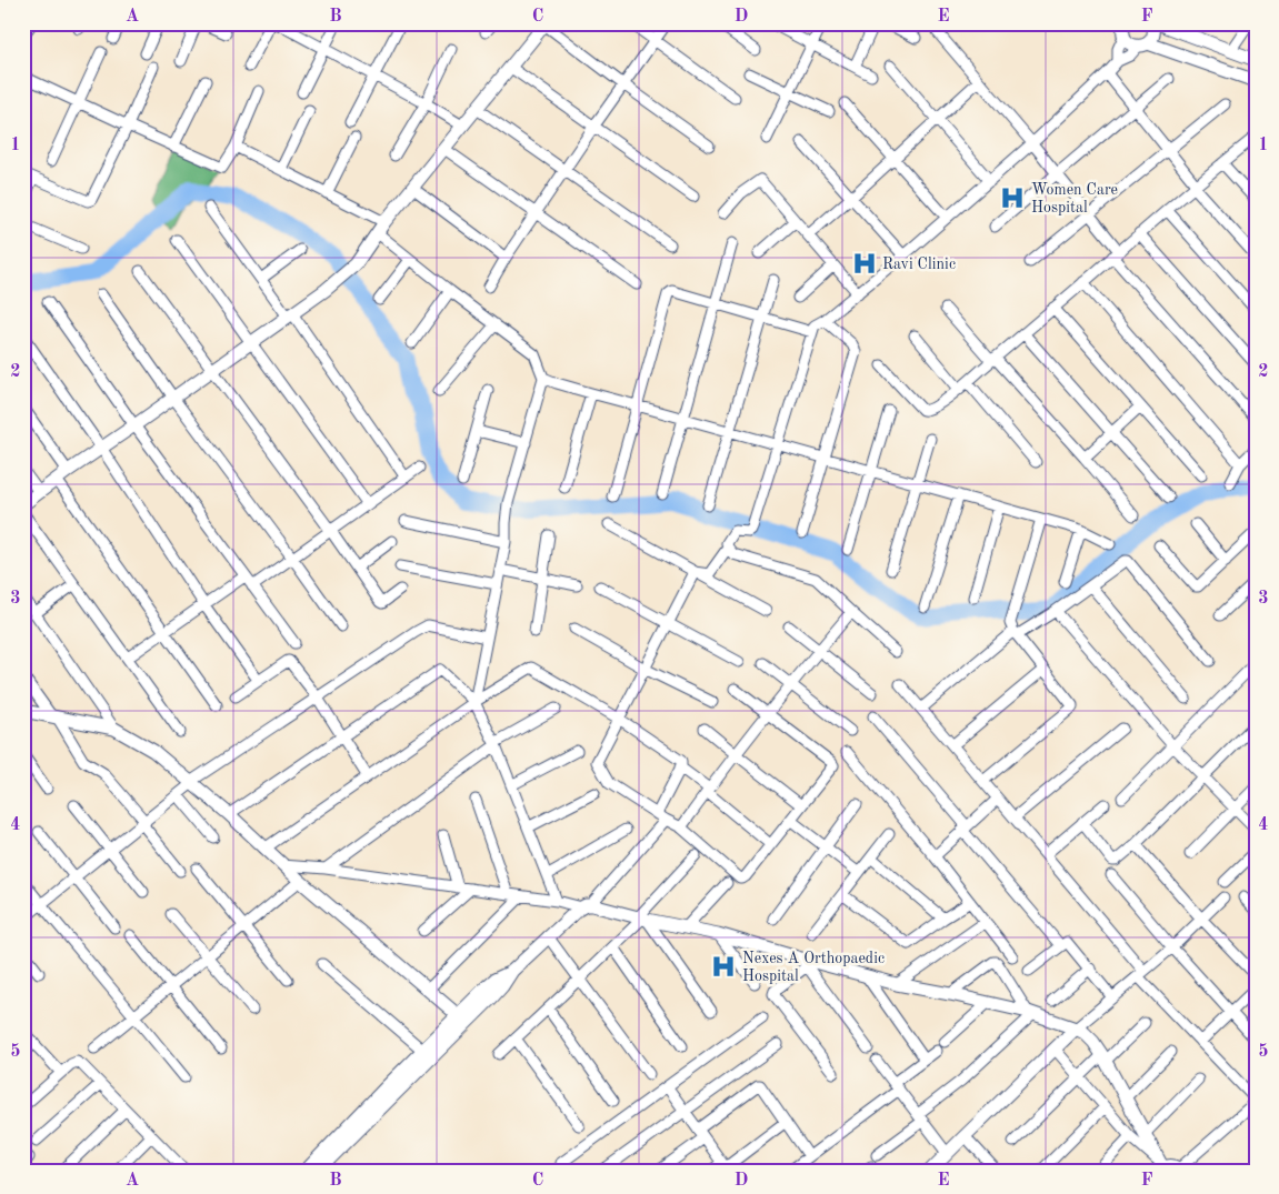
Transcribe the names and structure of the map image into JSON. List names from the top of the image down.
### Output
{
  "places": {
    "hospital": ["Women Care Hospital", "Ravi Clinic", "Nexes A Orthopaedic Hospital"]
  },
  "grid": {
    "columns": [
      "A",
      "B",
      "C",
      "D",
      "E",
      "F"
    ],
    "rows": [
      "1",
      "2",
      "3",
      "4",
      "5"
    ]
  }
}
